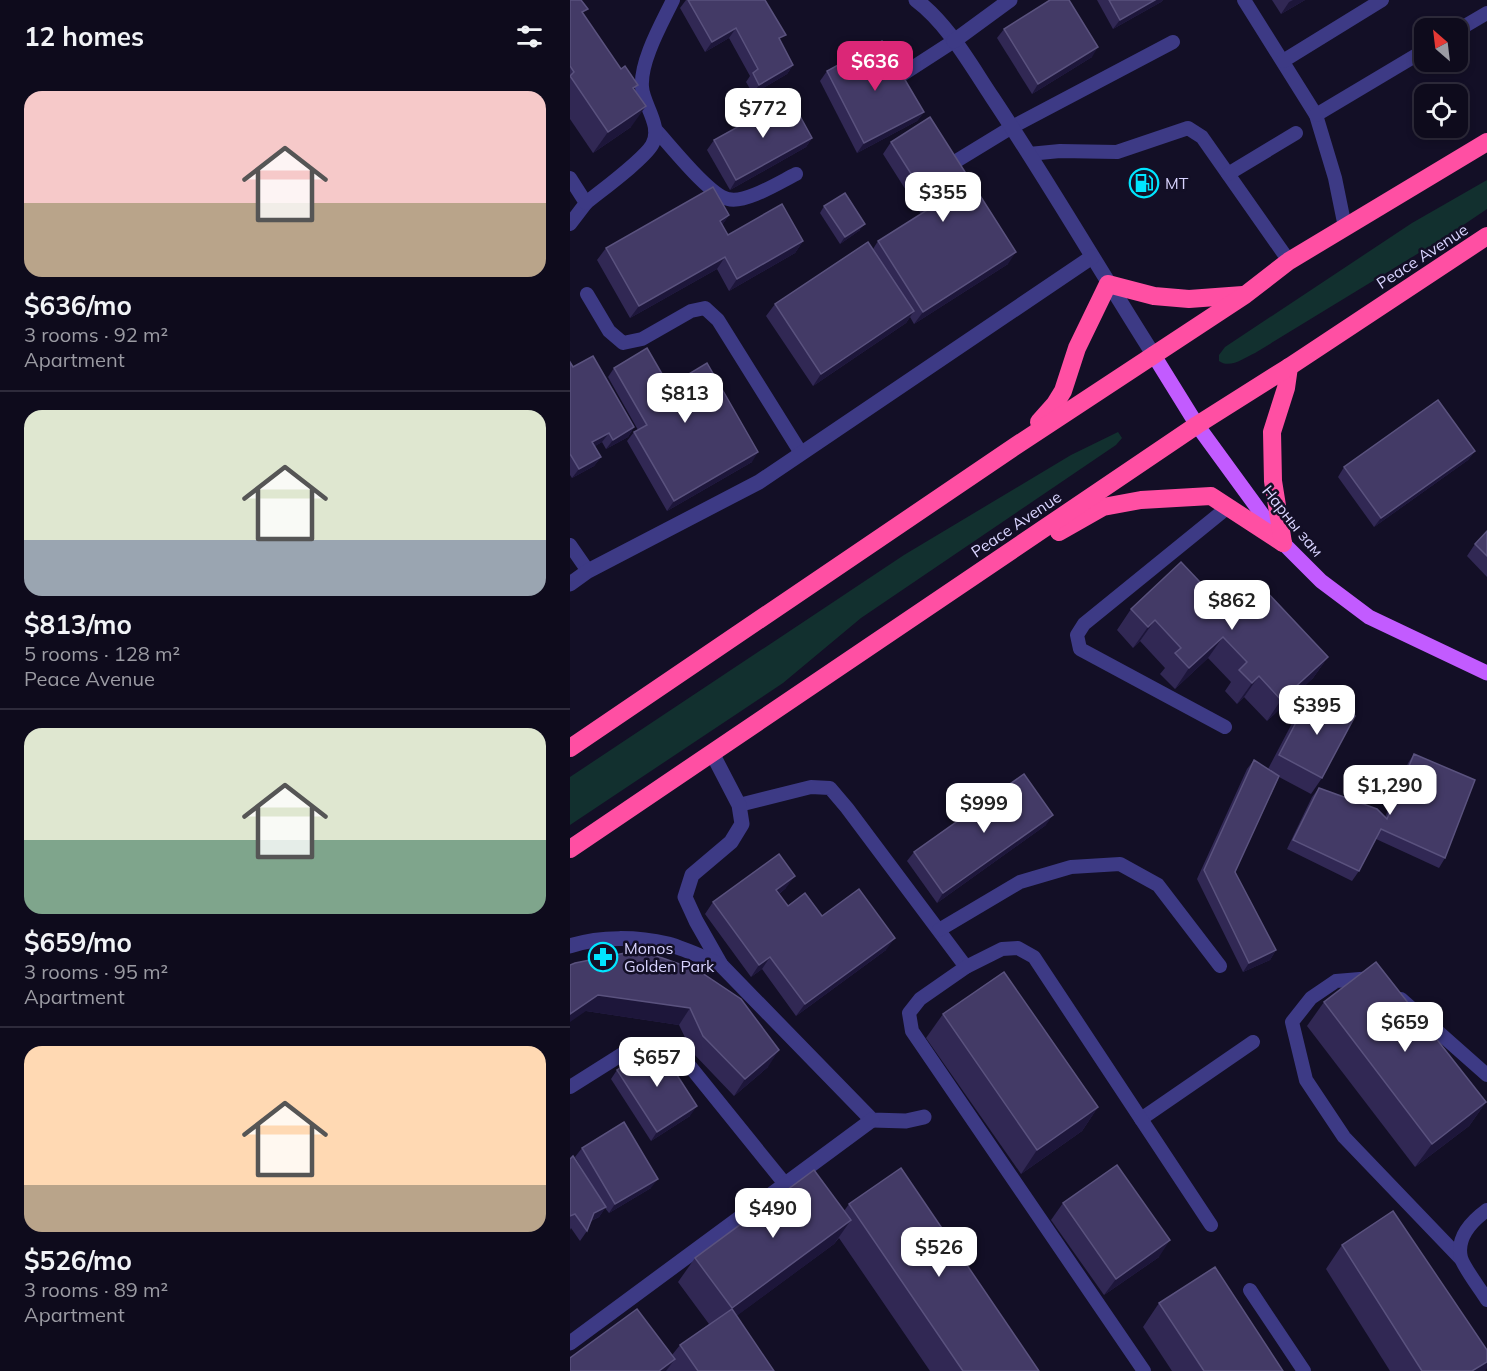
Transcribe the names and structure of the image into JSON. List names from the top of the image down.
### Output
{
  "streets": {
    "highway": ["Peace Avenue"],
    "main road": ["Нарны зам"]
  },
  "crossings": [
    ["Peace Avenue", "Нарны зам"]
  ],
  "places": {
    "fuel station": ["МТ"],
    "pharmacy": ["Monos Golden Park"]
  },
  "north": "top left",
  "page": {
    "heading": "12 homes",
    "price": [
      "$636",
      "$772",
      "$355",
      "$813",
      "$862",
      "$395",
      "$1,290",
      "$999",
      "$659",
      "$657",
      "$490",
      "$526"
    ],
    "list": [
      {
        "name": "$636/mo",
        "note": "3 rooms · 92 m² · Apartment"
      },
      {
        "name": "$813/mo",
        "note": "5 rooms · 128 m² · Peace Avenue"
      },
      {
        "name": "$659/mo",
        "note": "3 rooms · 95 m² · Apartment"
      },
      {
        "name": "$526/mo",
        "note": "3 rooms · 89 m² · Apartment"
      }
    ]
  }
}
